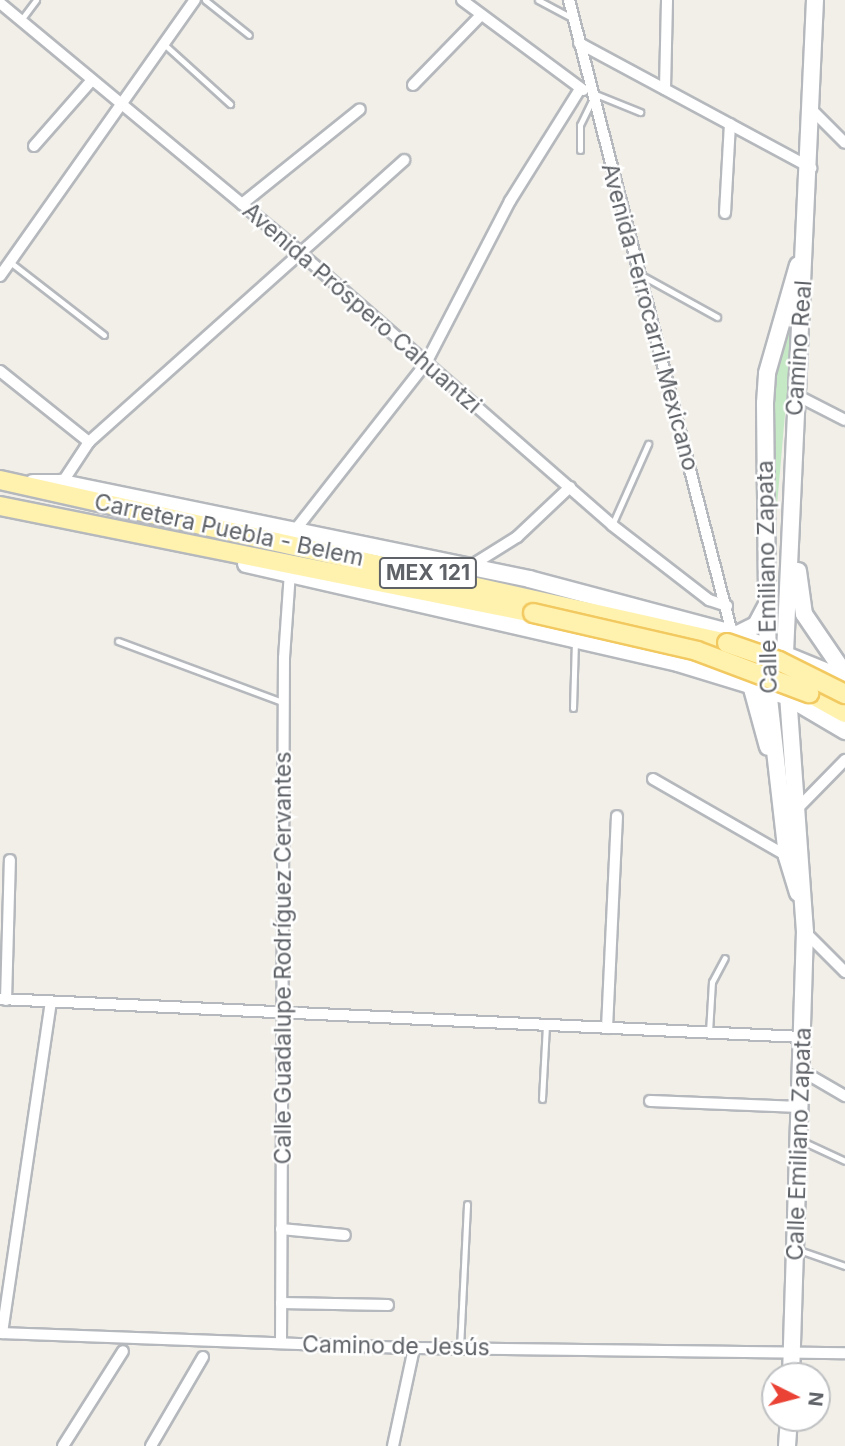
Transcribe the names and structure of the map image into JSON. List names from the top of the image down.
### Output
{
  "streets": {
    "main road": [
      "Camino Real",
      "Carretera Puebla - Belem",
      "MEX 121",
      "Calle Emiliano Zapata"
    ],
    "street": [
      "Avenida Próspero Cahuantzi",
      "Avenida Ferrocarril Mexicano",
      "Calle Guadalupe Rodríguez Cervantes",
      "Camino de Jesús"
    ]
  },
  "crossings": [
    ["Avenida Próspero Cahuantzi", "Avenida Ferrocarril Mexicano"],
    ["Avenida Ferrocarril Mexicano", "Carretera Puebla - Belem"],
    ["Camino Real", "Carretera Puebla - Belem"],
    ["Camino Real", "Calle Emiliano Zapata"],
    ["Carretera Puebla - Belem", "Calle Emiliano Zapata"],
    ["Carretera Puebla - Belem", "Calle Guadalupe Rodríguez Cervantes"],
    ["Calle Emiliano Zapata", "Camino de Jesús"],
    ["Calle Guadalupe Rodríguez Cervantes", "Camino de Jesús"]
  ],
  "north": "right"
}
